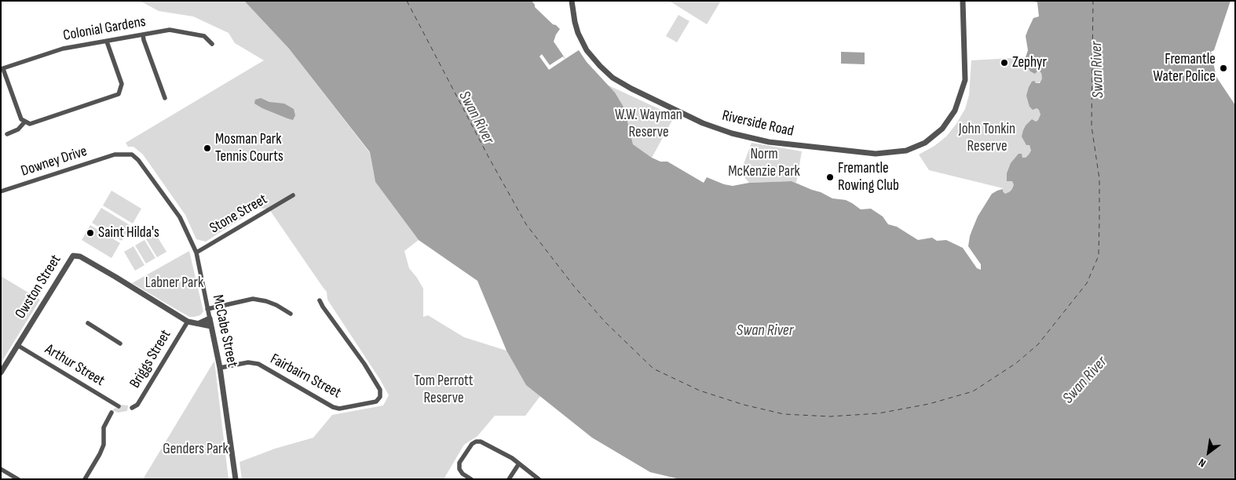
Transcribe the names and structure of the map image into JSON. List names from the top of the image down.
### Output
{
  "streets": {
    "street": [
      "Colonial Gardens",
      "Riverside Road",
      "Downey Drive",
      "Stone Street",
      "Owston Street",
      "McCabe Street",
      "Briggs Street",
      "Arthur Street",
      "Fairbairn Street"
    ]
  },
  "crossings": [
    ["Downey Drive", "McCabe Street"],
    ["Stone Street", "McCabe Street"],
    ["Owston Street", "Briggs Street"],
    ["Owston Street", "Arthur Street"],
    ["McCabe Street", "Fairbairn Street"]
  ],
  "water": ["Swan River"],
  "parks": [
    "W.W. Wayman Reserve",
    "John Tonkin Reserve",
    "Norm McKenzie Park",
    "Labner Park",
    "Tom Perrott Reserve",
    "Genders Park"
  ],
  "places": [
    "Zephyr",
    "Fremantle Water Police",
    "Mosman Park Tennis Courts",
    "Fremantle Rowing Club",
    "Saint Hilda's"
  ],
  "north": "bottom left"
}
